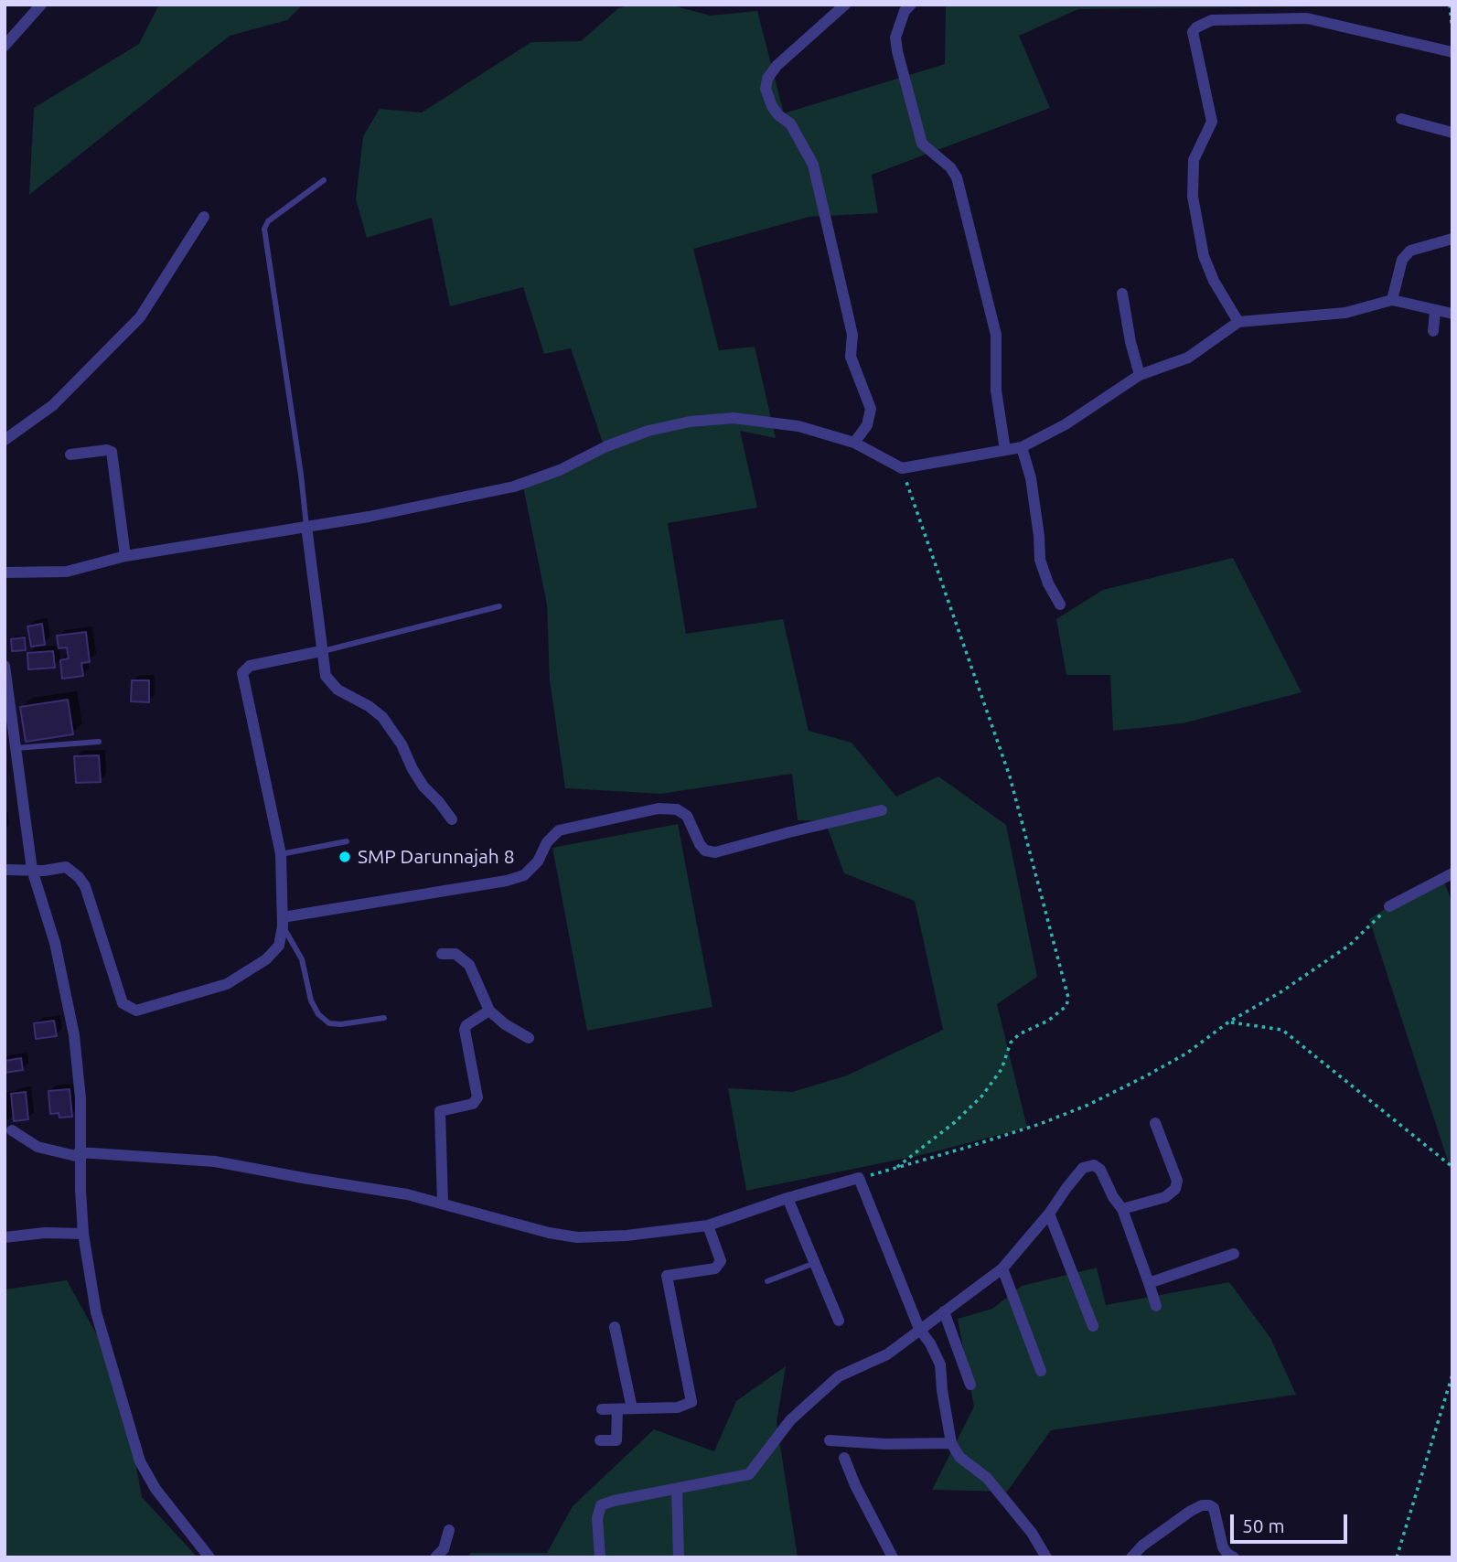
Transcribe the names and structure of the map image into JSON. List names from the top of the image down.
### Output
{
  "places": ["SMP Darunnajah 8"],
  "scale_bar": "50 m"
}
